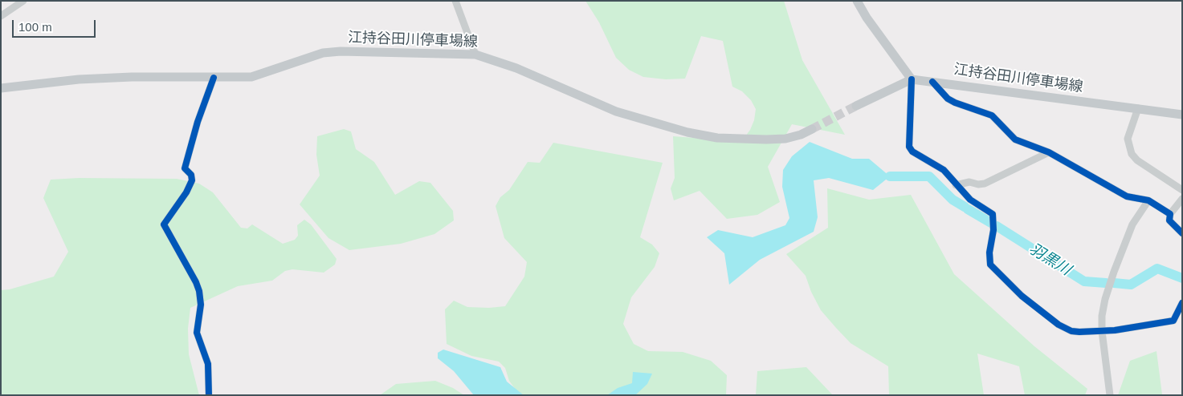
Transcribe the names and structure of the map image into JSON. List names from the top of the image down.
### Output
{
  "streets": {
    "main road": ["江持谷田川停車場線"]
  },
  "water": ["羽黒川"],
  "scale_bar": "100 m"
}
